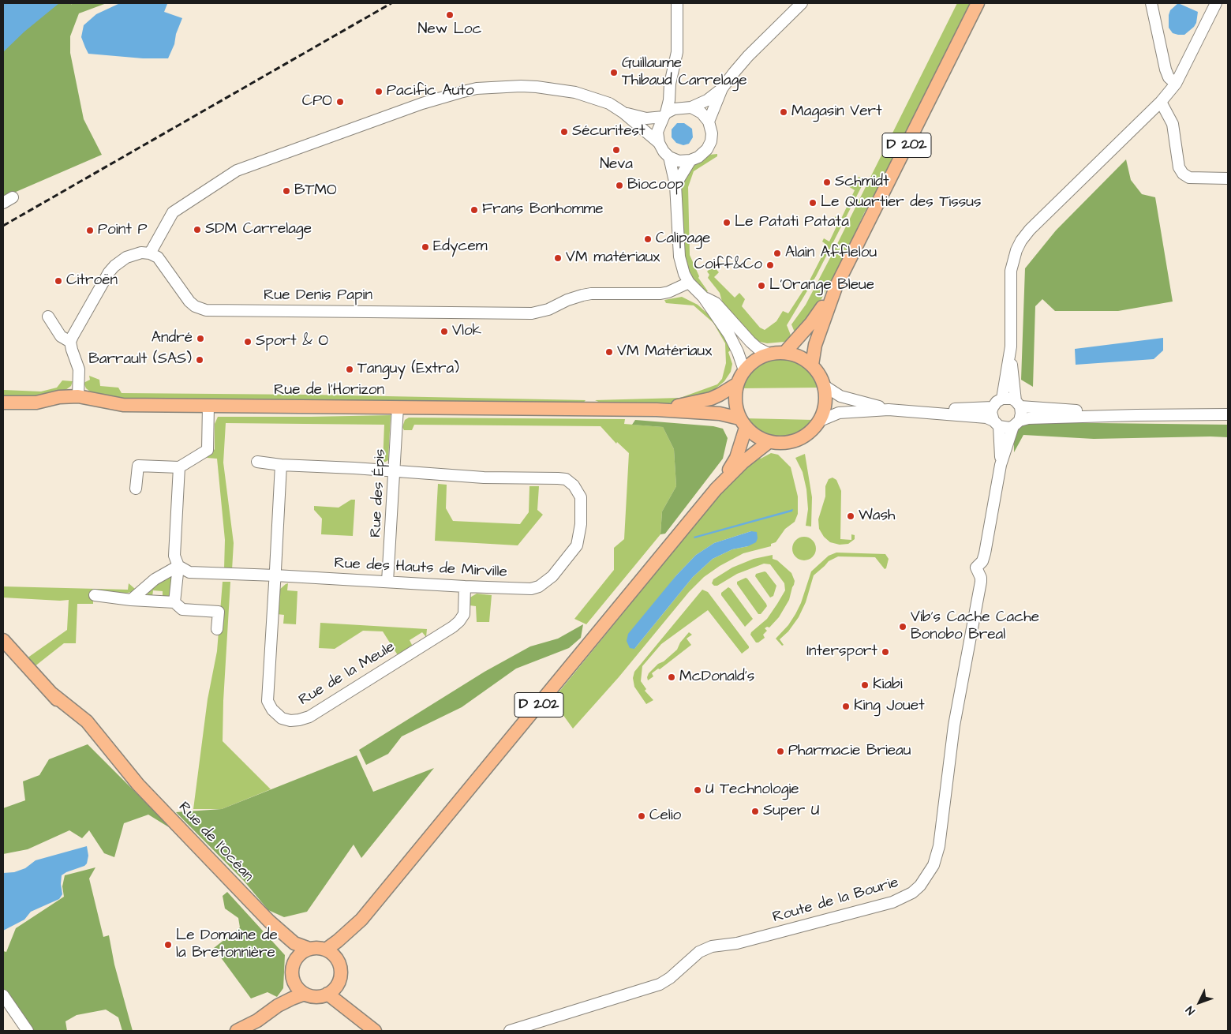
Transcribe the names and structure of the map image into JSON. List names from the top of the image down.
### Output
{
  "streets": {
    "main road": ["D 202", "Rue de l'Horizon", "Rue de l'Océan"],
    "street": [
      "Rue Denis Papin",
      "Rue des Épis",
      "Rue des Hauts de Mirville",
      "Rue de la Meule",
      "Route de la Bourie"
    ]
  },
  "crossings": [
    ["D 202", "Rue de l'Océan"],
    ["Rue de l'Horizon", "Rue des Épis"],
    ["Rue des Épis", "Rue des Hauts de Mirville"],
    ["Rue des Hauts de Mirville", "Rue de la Meule"]
  ],
  "places": [
    "New Loc",
    "Guillaume Thibaud Carrelage",
    "Pacific Auto",
    "CPO",
    "Magasin Vert",
    "Sécuritest",
    "Neva",
    "Schmidt",
    "Biocoop",
    "BTMO",
    "Le Quartier des Tissus",
    "Frans Bonhomme",
    "Le Patati Patata",
    "SDM Carrelage",
    "Point P",
    "Calipage",
    "Edycem",
    "Alain Afflelou",
    "VM matériaux",
    "Coiff&Co",
    "Citroën",
    "L'Orange Bleue",
    "Vlok",
    "André",
    "Sport & O",
    "VM Matériaux",
    "Barrault (SAS)",
    "Tanguy (Extra)",
    "Wash",
    "Vib's Cache Cache Bonobo Breal",
    "Intersport",
    "McDonald's",
    "Kiabi",
    "King Jouet",
    "Pharmacie Brieau",
    "U Technologie",
    "Super U",
    "Celio",
    "Le Domaine de la Bretonnière"
  ],
  "north": "bottom left"
}
